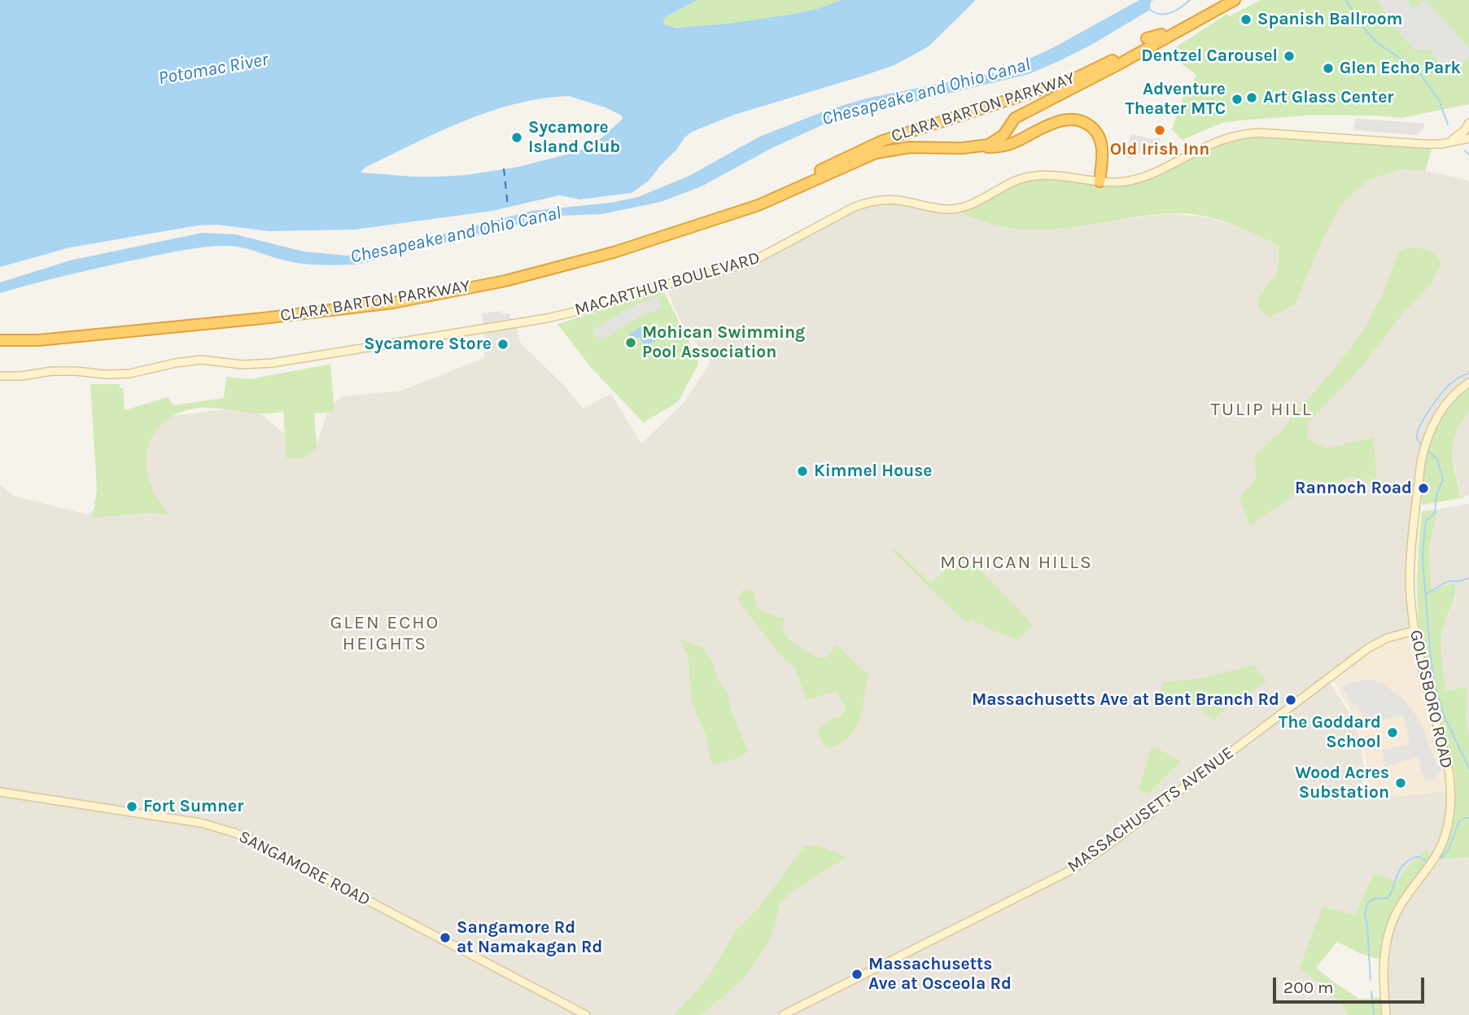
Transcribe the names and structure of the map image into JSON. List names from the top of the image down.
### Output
{
  "streets": {
    "highway": ["CLARA BARTON PARKWAY"],
    "main road": [
      "MACARTHUR BOULEVARD",
      "GOLDSBORO ROAD",
      "MASSACHUSETTS AVENUE",
      "SANGAMORE ROAD"
    ]
  },
  "crossings": [
    ["GOLDSBORO ROAD", "MASSACHUSETTS AVENUE"]
  ],
  "districts": ["TULIP HILL", "MOHICAN HILLS", "GLEN ECHO HEIGHTS"],
  "water": ["Potomac River", "Chesapeake and Ohio Canal"],
  "places": [
    "Spanish Ballroom",
    "Dentzel Carousel",
    "Glen Echo Park",
    "Art Glass Center",
    "Adventure Theater MTC",
    "Old Irish Inn",
    "Sycamore Island Club",
    "Mohican Swimming Pool Association",
    "Sycamore Store",
    "Kimmel House",
    "Rannoch Road",
    "Massachusetts Ave at Bent Branch Rd",
    "The Goddard School",
    "Wood Acres Substation",
    "Fort Sumner",
    "Sangamore Rd at Namakagan Rd",
    "Massachusetts Ave at Osceola Rd"
  ],
  "scale_bar": "200 m"
}
